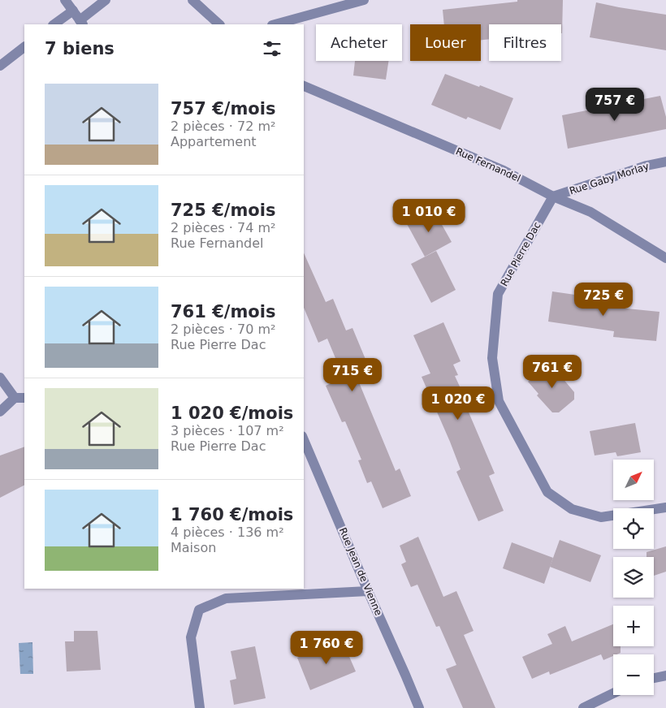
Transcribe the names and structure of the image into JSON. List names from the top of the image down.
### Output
{
  "streets": {
    "street": [
      "Rue Fernandel",
      "Rue Gaby Morlay",
      "Rue Pierre Dac",
      "Rue Jean de Vienne"
    ]
  },
  "crossings": [
    ["Rue Fernandel", "Rue Gaby Morlay"],
    ["Rue Fernandel", "Rue Pierre Dac"],
    ["Rue Gaby Morlay", "Rue Pierre Dac"]
  ],
  "north": "top right",
  "page": {
    "chip": ["Acheter", "Louer", "Filtres"],
    "heading": "7 biens",
    "list": [
      {
        "name": "757 €/mois",
        "note": "2 pièces · 72 m² · Appartement"
      },
      {
        "name": "725 €/mois",
        "note": "2 pièces · 74 m² · Rue Fernandel"
      },
      {
        "name": "761 €/mois",
        "note": "2 pièces · 70 m² · Rue Pierre Dac"
      },
      {
        "name": "1 020 €/mois",
        "note": "3 pièces · 107 m² · Rue Pierre Dac"
      },
      {
        "name": "1 760 €/mois",
        "note": "4 pièces · 136 m² · Maison"
      }
    ],
    "price": [
      "757 €",
      "1 010 €",
      "725 €",
      "761 €",
      "715 €",
      "1 020 €",
      "1 760 €"
    ],
    "map_buttons": ["+", "−"]
  }
}
